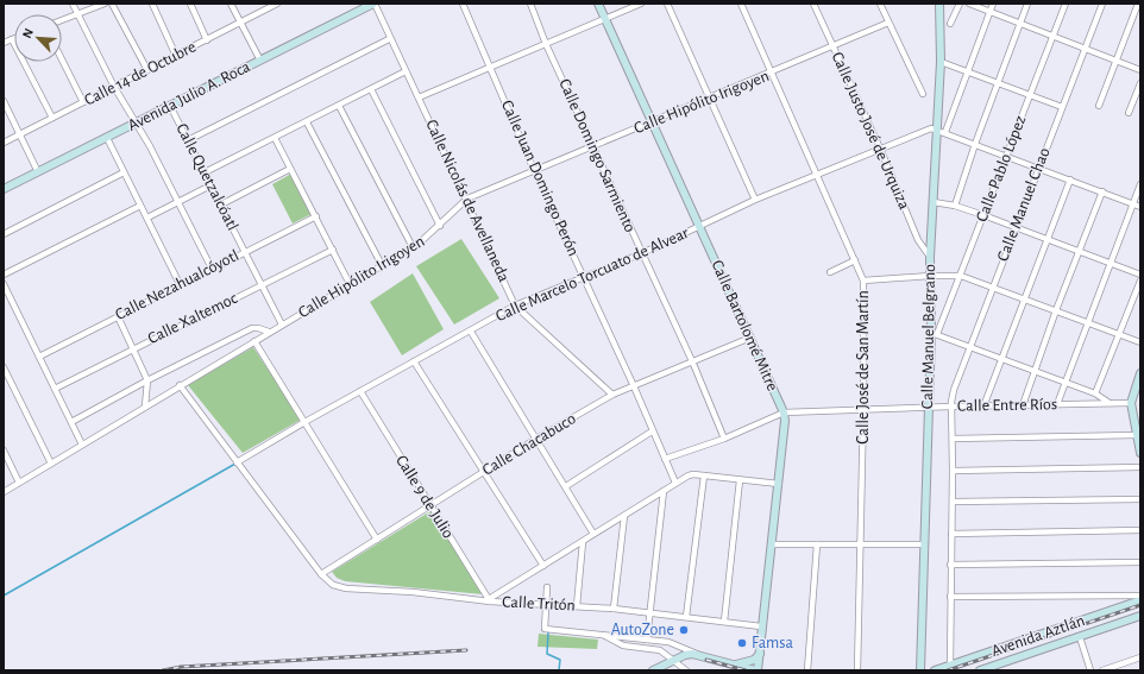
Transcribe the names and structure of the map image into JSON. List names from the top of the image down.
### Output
{
  "streets": {
    "street": [
      "Calle 14 de Octubre",
      "Avenida Julio A. Roca",
      "Calle Hipólito Irigoyen",
      "Calle Justo José de Urquiza",
      "Calle Domingo Sarmiento",
      "Calle Pablo López",
      "Calle Quetzalcóatl",
      "Calle Juan Domingo Perón",
      "Calle Nicolás de Avellaneda",
      "Calle Manuel Chao",
      "Calle Marcelo Torcuato de Alvear",
      "Calle Nezahualcóyotl",
      "Calle Xaltemoc",
      "Calle Bartolomé Mitre",
      "Calle Manuel Belgrano",
      "Calle José de San Martín",
      "Calle Entre Ríos",
      "Calle Chacabuco",
      "Calle 9 de Julio",
      "Calle Tritón",
      "Avenida Aztlán"
    ]
  },
  "crossings": [
    ["Avenida Julio A. Roca", "Calle Quetzalcóatl"],
    ["Avenida Julio A. Roca", "Calle Nicolás de Avellaneda"],
    ["Calle Hipólito Irigoyen", "Calle Justo José de Urquiza"],
    ["Calle Hipólito Irigoyen", "Calle Domingo Sarmiento"],
    ["Calle Hipólito Irigoyen", "Calle Quetzalcóatl"],
    ["Calle Hipólito Irigoyen", "Calle Juan Domingo Perón"],
    ["Calle Hipólito Irigoyen", "Calle Nicolás de Avellaneda"],
    ["Calle Hipólito Irigoyen", "Calle Bartolomé Mitre"],
    ["Calle Hipólito Irigoyen", "Calle José de San Martín"],
    ["Calle Hipólito Irigoyen", "Calle Tritón"],
    ["Calle Justo José de Urquiza", "Calle Marcelo Torcuato de Alvear"],
    ["Calle Justo José de Urquiza", "Calle Manuel Belgrano"],
    ["Calle Domingo Sarmiento", "Calle Marcelo Torcuato de Alvear"],
    ["Calle Domingo Sarmiento", "Calle Entre Ríos"],
    ["Calle Domingo Sarmiento", "Calle Chacabuco"],
    ["Calle Pablo López", "Calle Manuel Belgrano"],
    ["Calle Quetzalcóatl", "Calle Nezahualcóyotl"],
    ["Calle Quetzalcóatl", "Calle Xaltemoc"],
    ["Calle Juan Domingo Perón", "Calle Marcelo Torcuato de Alvear"],
    ["Calle Juan Domingo Perón", "Calle Entre Ríos"],
    ["Calle Juan Domingo Perón", "Calle Chacabuco"],
    ["Calle Nicolás de Avellaneda", "Calle Marcelo Torcuato de Alvear"],
    ["Calle Nicolás de Avellaneda", "Calle Chacabuco"],
    ["Calle Manuel Chao", "Calle Entre Ríos"],
    ["Calle Manuel Chao", "Avenida Aztlán"],
    ["Calle Marcelo Torcuato de Alvear", "Calle Bartolomé Mitre"],
    ["Calle Marcelo Torcuato de Alvear", "Calle Manuel Belgrano"],
    ["Calle Marcelo Torcuato de Alvear", "Calle José de San Martín"],
    ["Calle Marcelo Torcuato de Alvear", "Calle 9 de Julio"],
    ["Calle Marcelo Torcuato de Alvear", "Calle Tritón"],
    ["Calle Bartolomé Mitre", "Calle Entre Ríos"],
    ["Calle Bartolomé Mitre", "Calle Chacabuco"],
    ["Calle Bartolomé Mitre", "Calle Tritón"],
    ["Calle Manuel Belgrano", "Calle Entre Ríos"],
    ["Calle José de San Martín", "Calle Entre Ríos"],
    ["Calle Chacabuco", "Calle 9 de Julio"],
    ["Calle Chacabuco", "Calle Tritón"],
    ["Calle 9 de Julio", "Calle Tritón"]
  ],
  "places": ["AutoZone", "Famsa"],
  "north": "top left"
}
